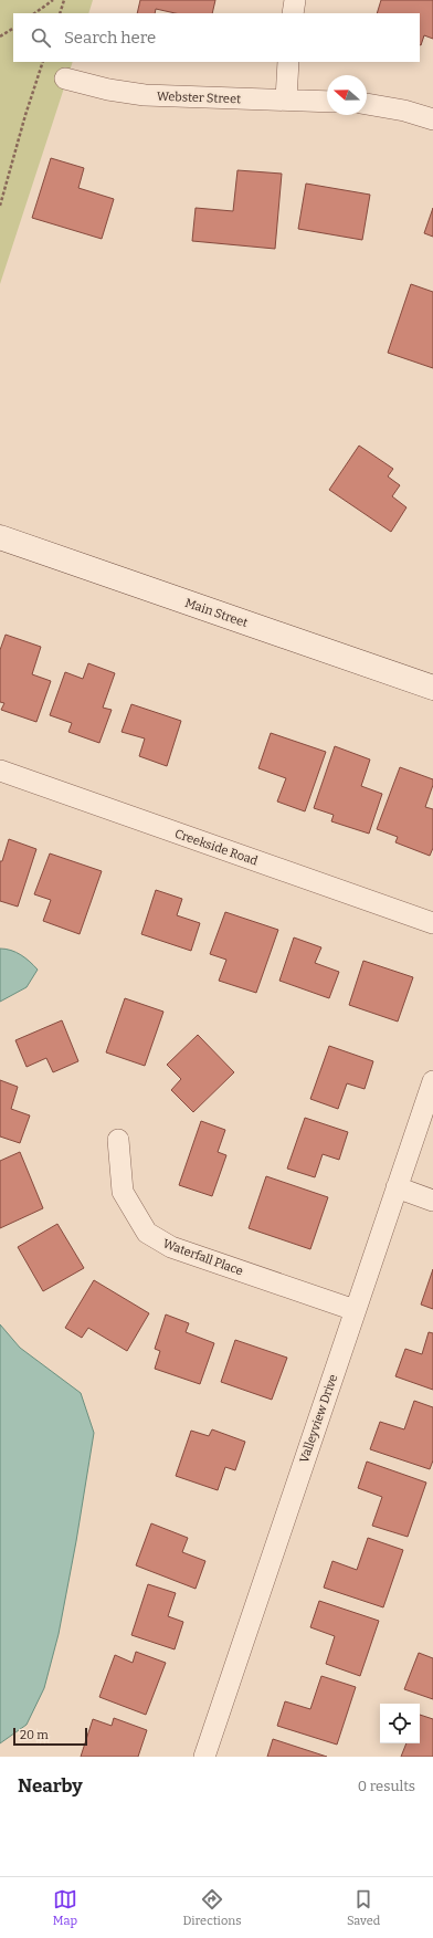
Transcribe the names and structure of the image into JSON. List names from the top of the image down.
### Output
{
  "streets": {
    "main road": ["Main Street"],
    "street": [
      "Webster Street",
      "Creekside Road",
      "Waterfall Place",
      "Valleyview Drive"
    ]
  },
  "crossings": [
    ["Waterfall Place", "Valleyview Drive"]
  ],
  "scale_bar": "20 m",
  "north": "left",
  "page": {
    "search": "Search here",
    "scale": "20 m",
    "heading": ["Nearby", "0 results"],
    "nav": ["Map", "Directions", "Saved"]
  }
}
